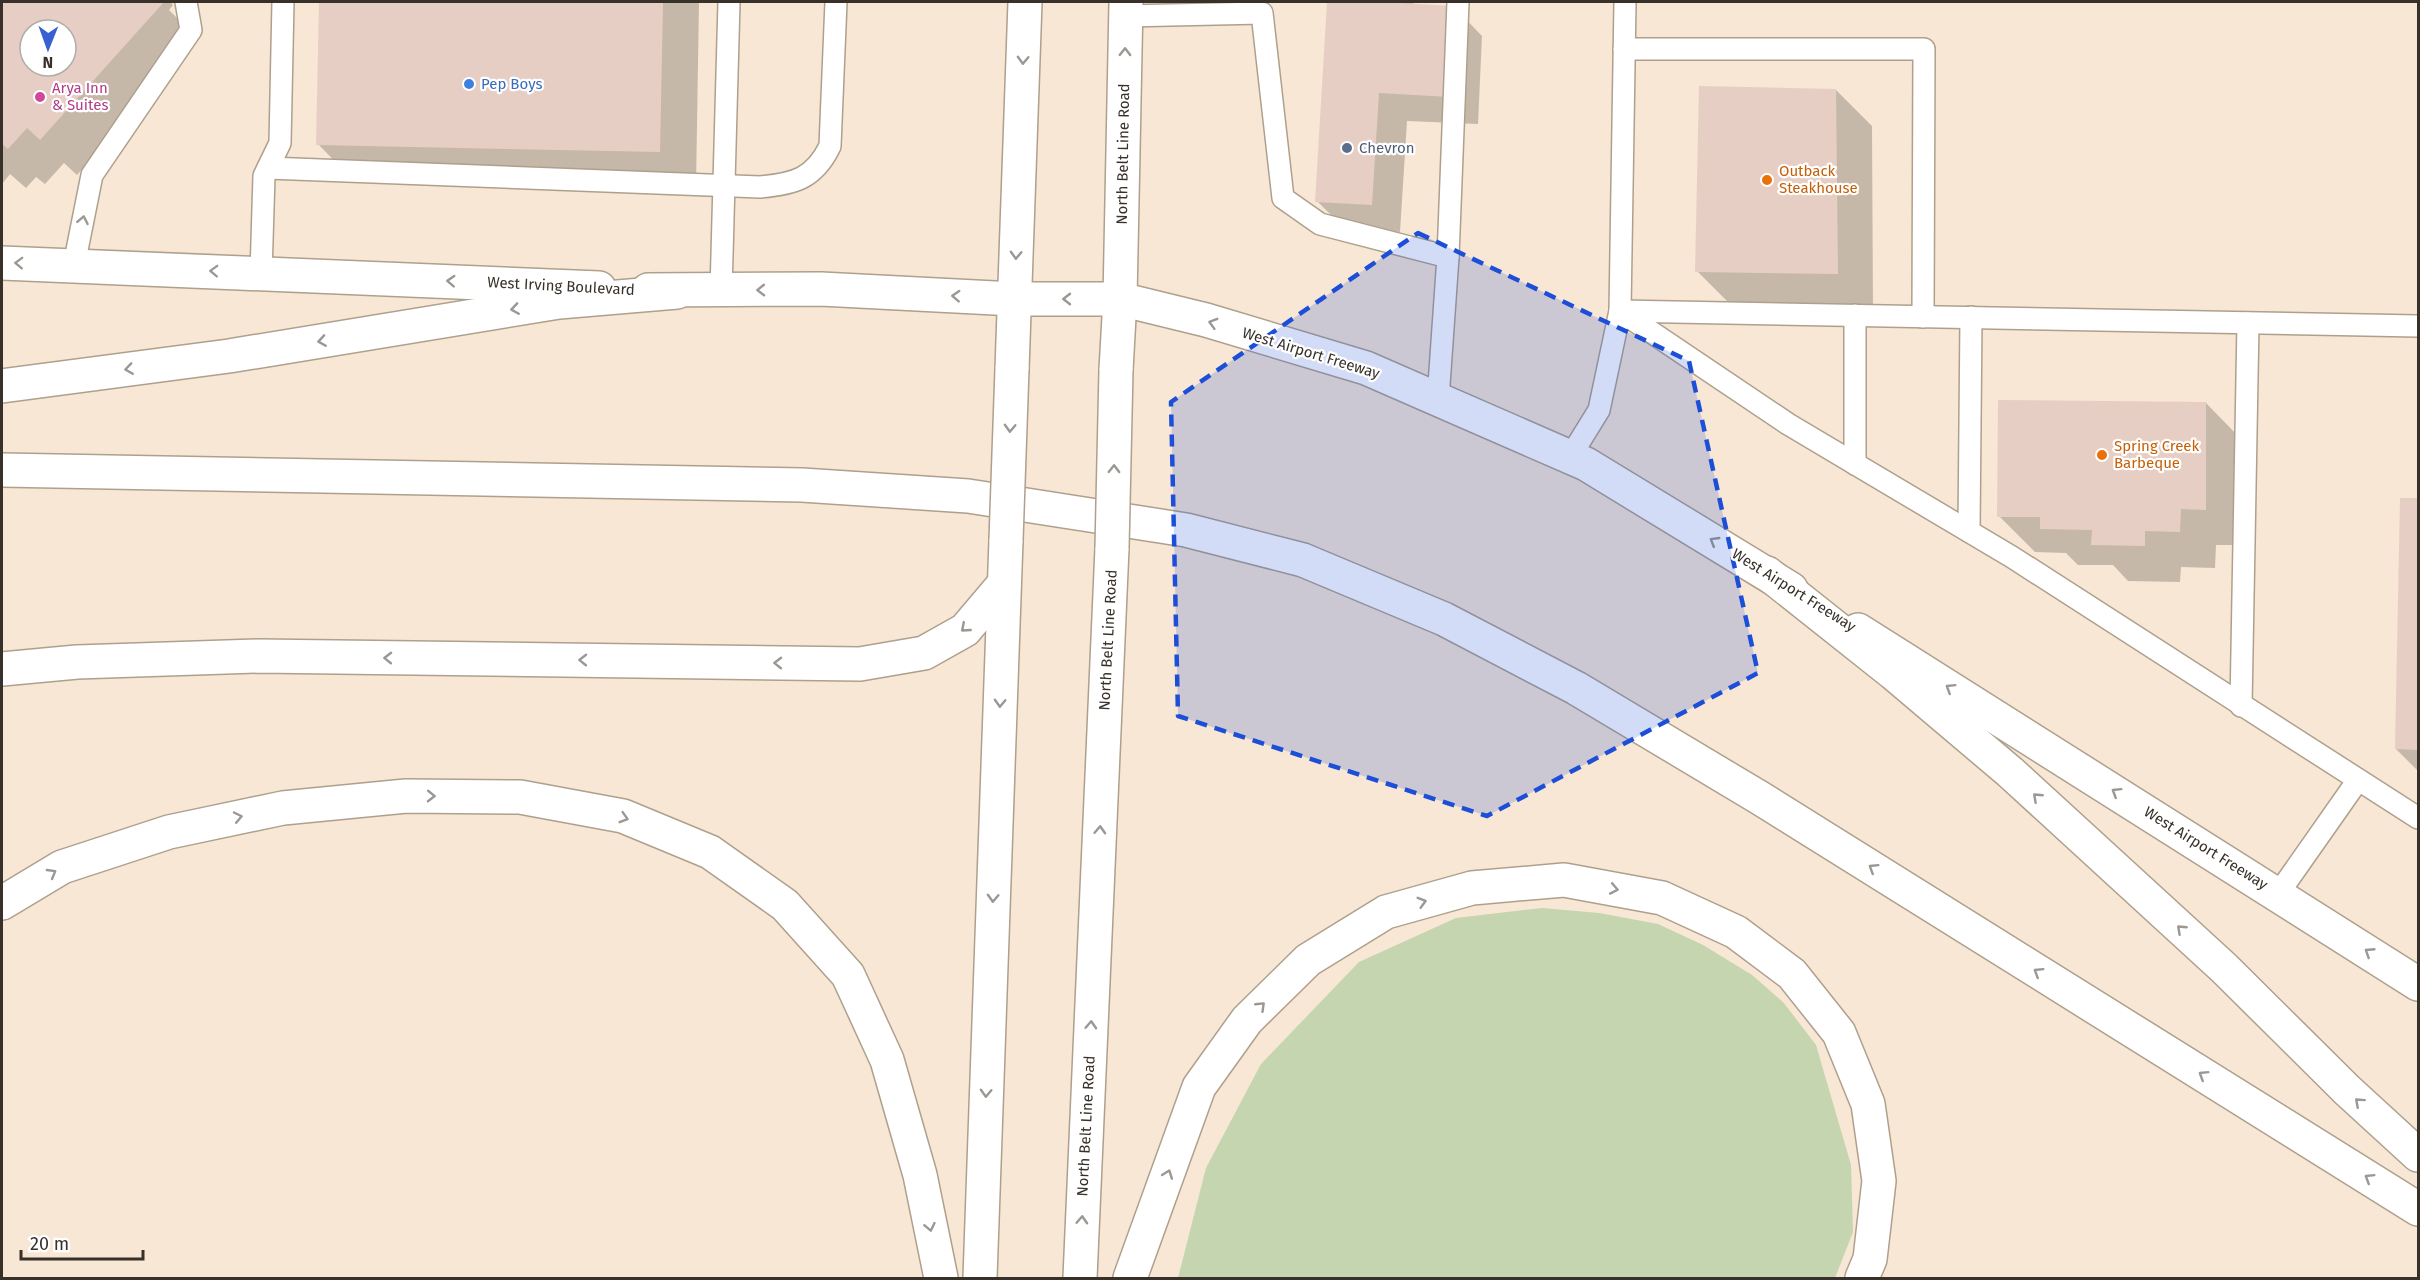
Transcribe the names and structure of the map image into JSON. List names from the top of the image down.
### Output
{
  "streets": {
    "main road": ["North Belt Line Road", "West Irving Boulevard", "West Airport Freeway"]
  },
  "crossings": [
    ["North Belt Line Road", "West Irving Boulevard"],
    ["North Belt Line Road", "West Airport Freeway"],
    ["West Irving Boulevard", "West Airport Freeway"]
  ],
  "places": [
    "Pep Boys",
    "Arya Inn & Suites",
    "Chevron",
    "Outback Steakhouse",
    "Spring Creek Barbeque"
  ],
  "scale_bar": "20 m",
  "north": "bottom"
}
